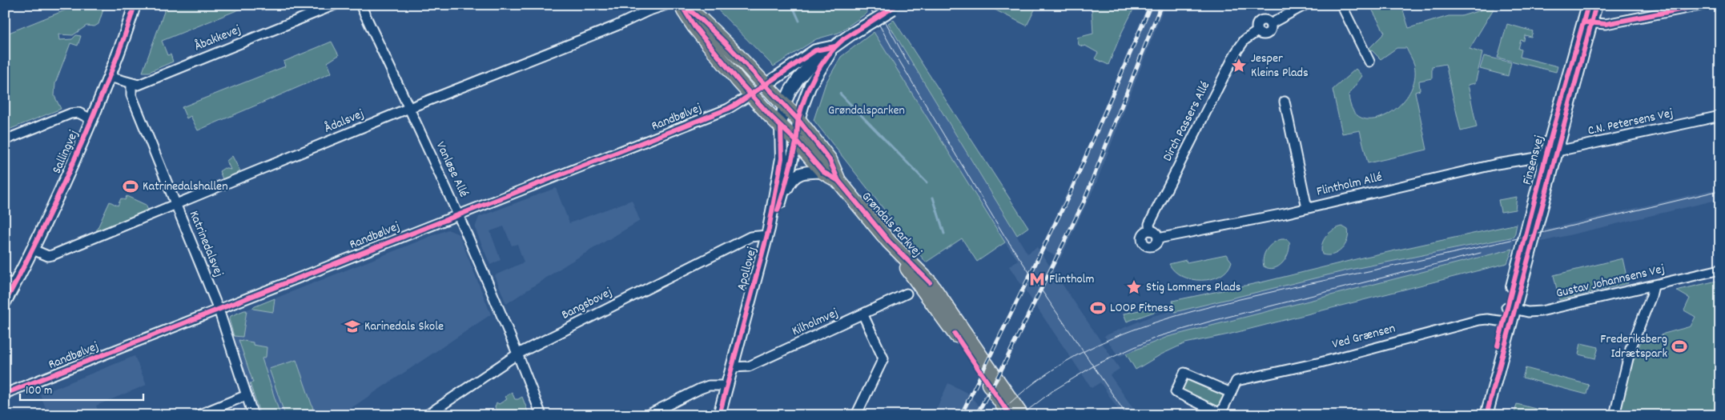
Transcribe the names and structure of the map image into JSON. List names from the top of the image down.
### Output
{
  "streets": {
    "main road": ["Grøndals Parkvej"],
    "street": [
      "Åbakkevej",
      "Randbølvej",
      "Ådalsvej",
      "Dirch Passers Allé",
      "C.N. Petersens Vej",
      "Sallingvej",
      "Finsensvej",
      "Vanløse Allé",
      "Flintholm Allé",
      "Katrinedalsvej",
      "Apollovej",
      "Gustav Johannsens Vej",
      "Bangsbovej",
      "Kilholmvej",
      "Ved Grænsen"
    ]
  },
  "crossings": [
    ["Åbakkevej", "Sallingvej"],
    ["Åbakkevej", "Katrinedalsvej"],
    ["Randbølvej", "Vanløse Allé"],
    ["Randbølvej", "Grøndals Parkvej"],
    ["Randbølvej", "Katrinedalsvej"],
    ["Ådalsvej", "Sallingvej"],
    ["Ådalsvej", "Vanløse Allé"],
    ["Ådalsvej", "Katrinedalsvej"],
    ["Dirch Passers Allé", "Flintholm Allé"],
    ["C.N. Petersens Vej", "Finsensvej"],
    ["C.N. Petersens Vej", "Flintholm Allé"],
    ["Finsensvej", "Flintholm Allé"],
    ["Finsensvej", "Gustav Johannsens Vej"],
    ["Finsensvej", "Ved Grænsen"],
    ["Vanløse Allé", "Bangsbovej"],
    ["Grøndals Parkvej", "Apollovej"],
    ["Apollovej", "Bangsbovej"],
    ["Apollovej", "Kilholmvej"]
  ],
  "parks": ["Grøndalsparken"],
  "places": {
    "place": ["Jesper Kleins Plads", "Stig Lommers Plads"],
    "sports": ["Katrinedalshallen", "LOOP Fitness", "Frederiksberg Idrætspark"],
    "metro station": ["Flintholm"],
    "school or university": ["Karinedals Skole"]
  },
  "scale_bar": "100 m"
}
